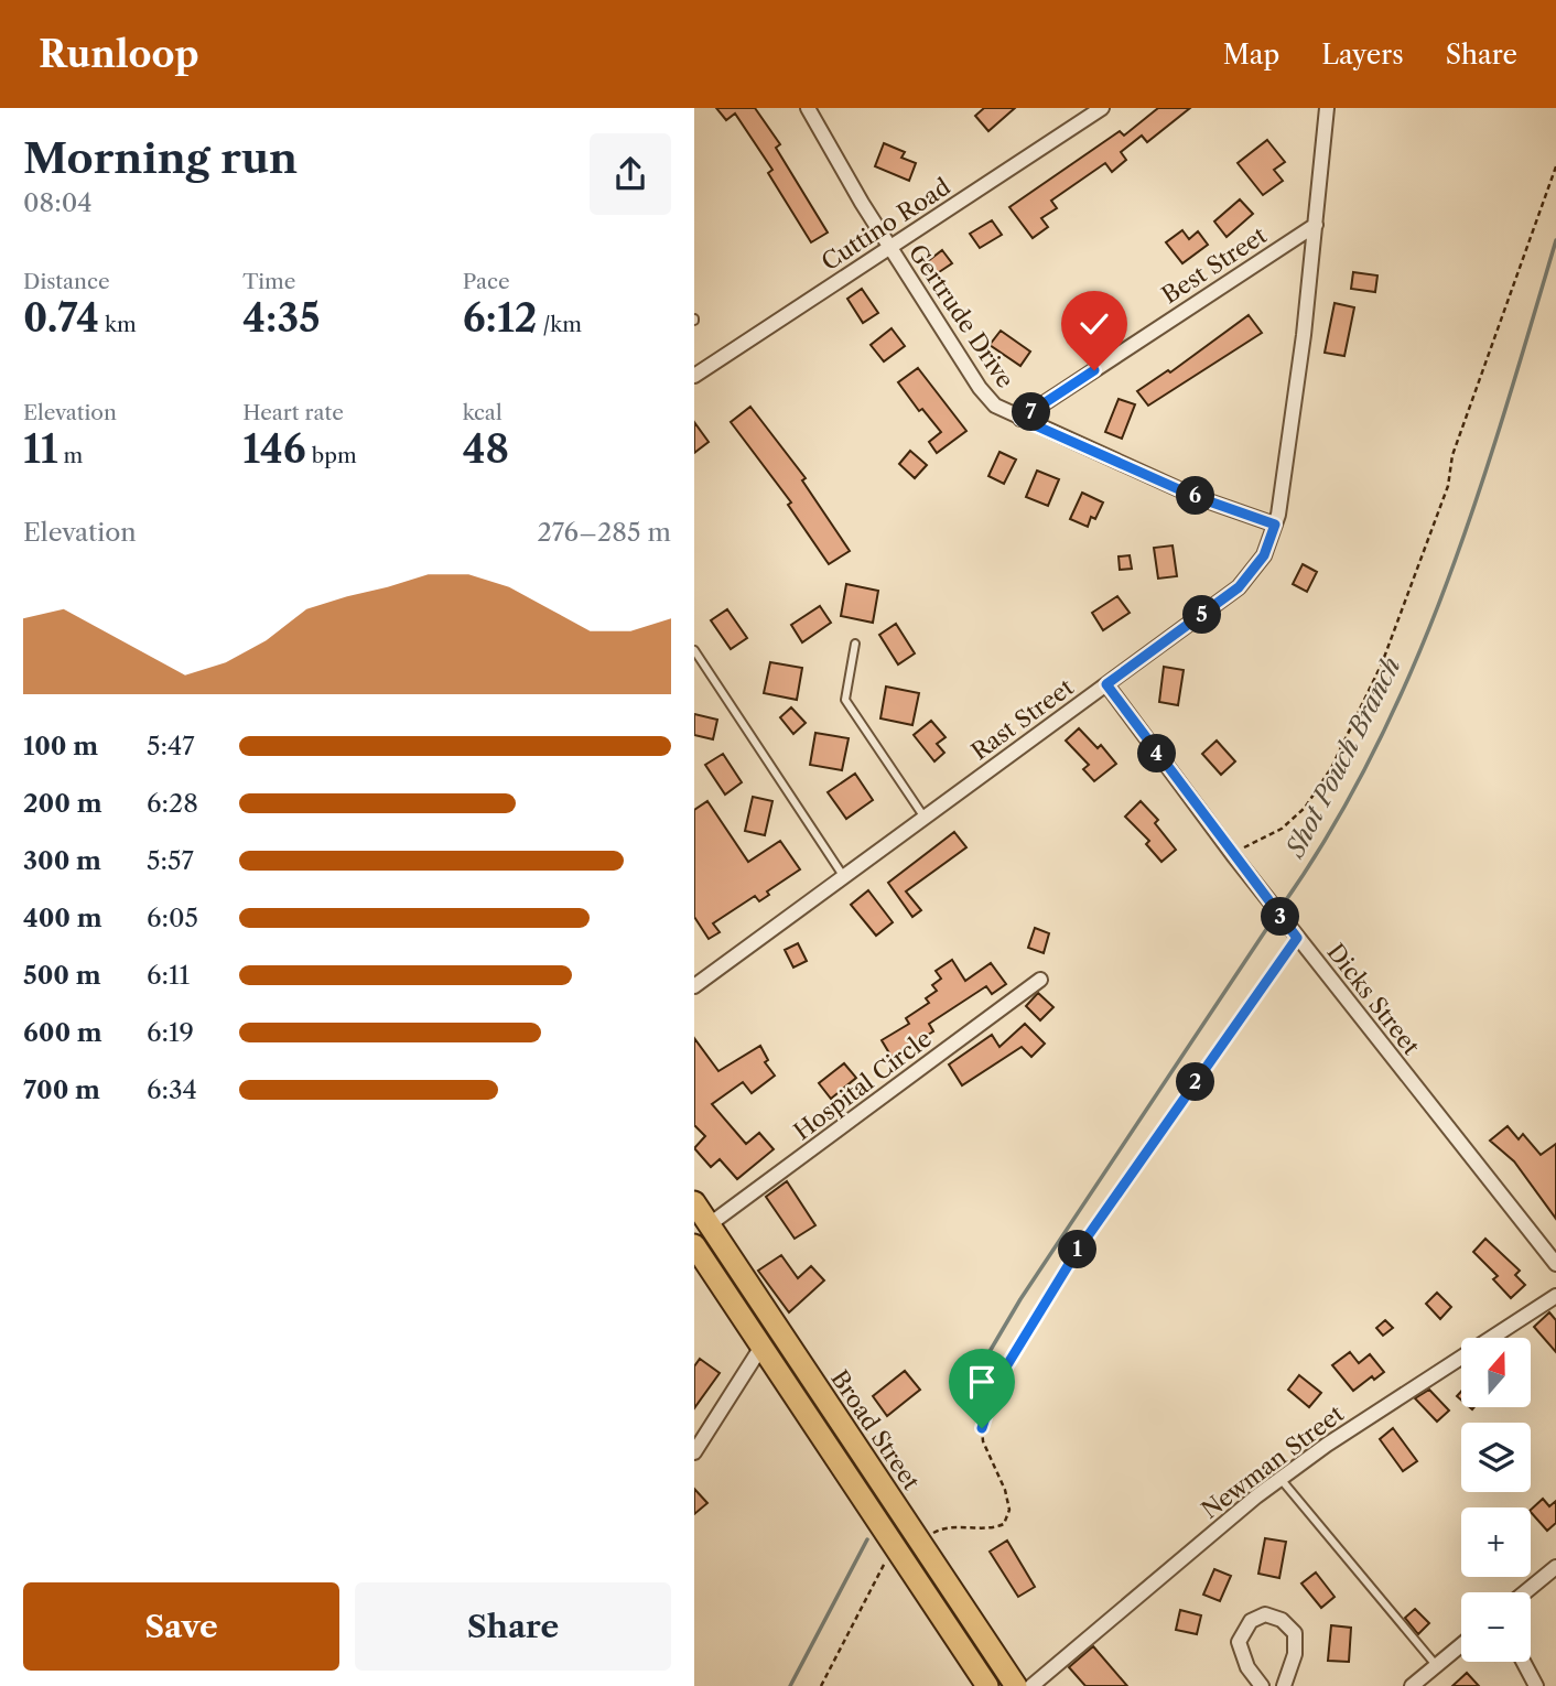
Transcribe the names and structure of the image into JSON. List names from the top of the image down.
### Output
{
  "streets": {
    "main road": ["Broad Street"],
    "street": [
      "Cuttino Road",
      "Best Street",
      "Gertrude Drive",
      "Rast Street",
      "Dicks Street",
      "Hospital Circle",
      "Newman Street"
    ]
  },
  "crossings": [
    ["Cuttino Road", "Gertrude Drive"],
    ["Best Street", "Gertrude Drive"],
    ["Best Street", "Rast Street"],
    ["Gertrude Drive", "Rast Street"],
    ["Rast Street", "Dicks Street"],
    ["Hospital Circle", "Broad Street"]
  ],
  "water": ["Shot Pouch Branch"],
  "north": "top",
  "page": {
    "header": "Runloop",
    "nav": ["Map", "Layers", "Share"],
    "heading": ["Morning run", "08:04"],
    "stats": [
      ["Distance", "0.74 km"],
      ["Time", "4:35"],
      ["Pace", "6:12 /km"],
      ["Elevation", "11 m"],
      ["Heart rate", "146 bpm"],
      ["kcal", "48"]
    ],
    "pins": [
      "7",
      "6",
      "5",
      "4",
      "3",
      "2",
      "1"
    ],
    "chart": ["Elevation", "276–285 m"],
    "list": [
      {
        "name": "100 m",
        "note": "5:47"
      },
      {
        "name": "200 m",
        "note": "6:28"
      },
      {
        "name": "300 m",
        "note": "5:57"
      },
      {
        "name": "400 m",
        "note": "6:05"
      },
      {
        "name": "500 m",
        "note": "6:11"
      },
      {
        "name": "600 m",
        "note": "6:19"
      },
      {
        "name": "700 m",
        "note": "6:34"
      }
    ],
    "map_buttons": ["+", "−"],
    "buttons": ["Save", "Share"]
  }
}
